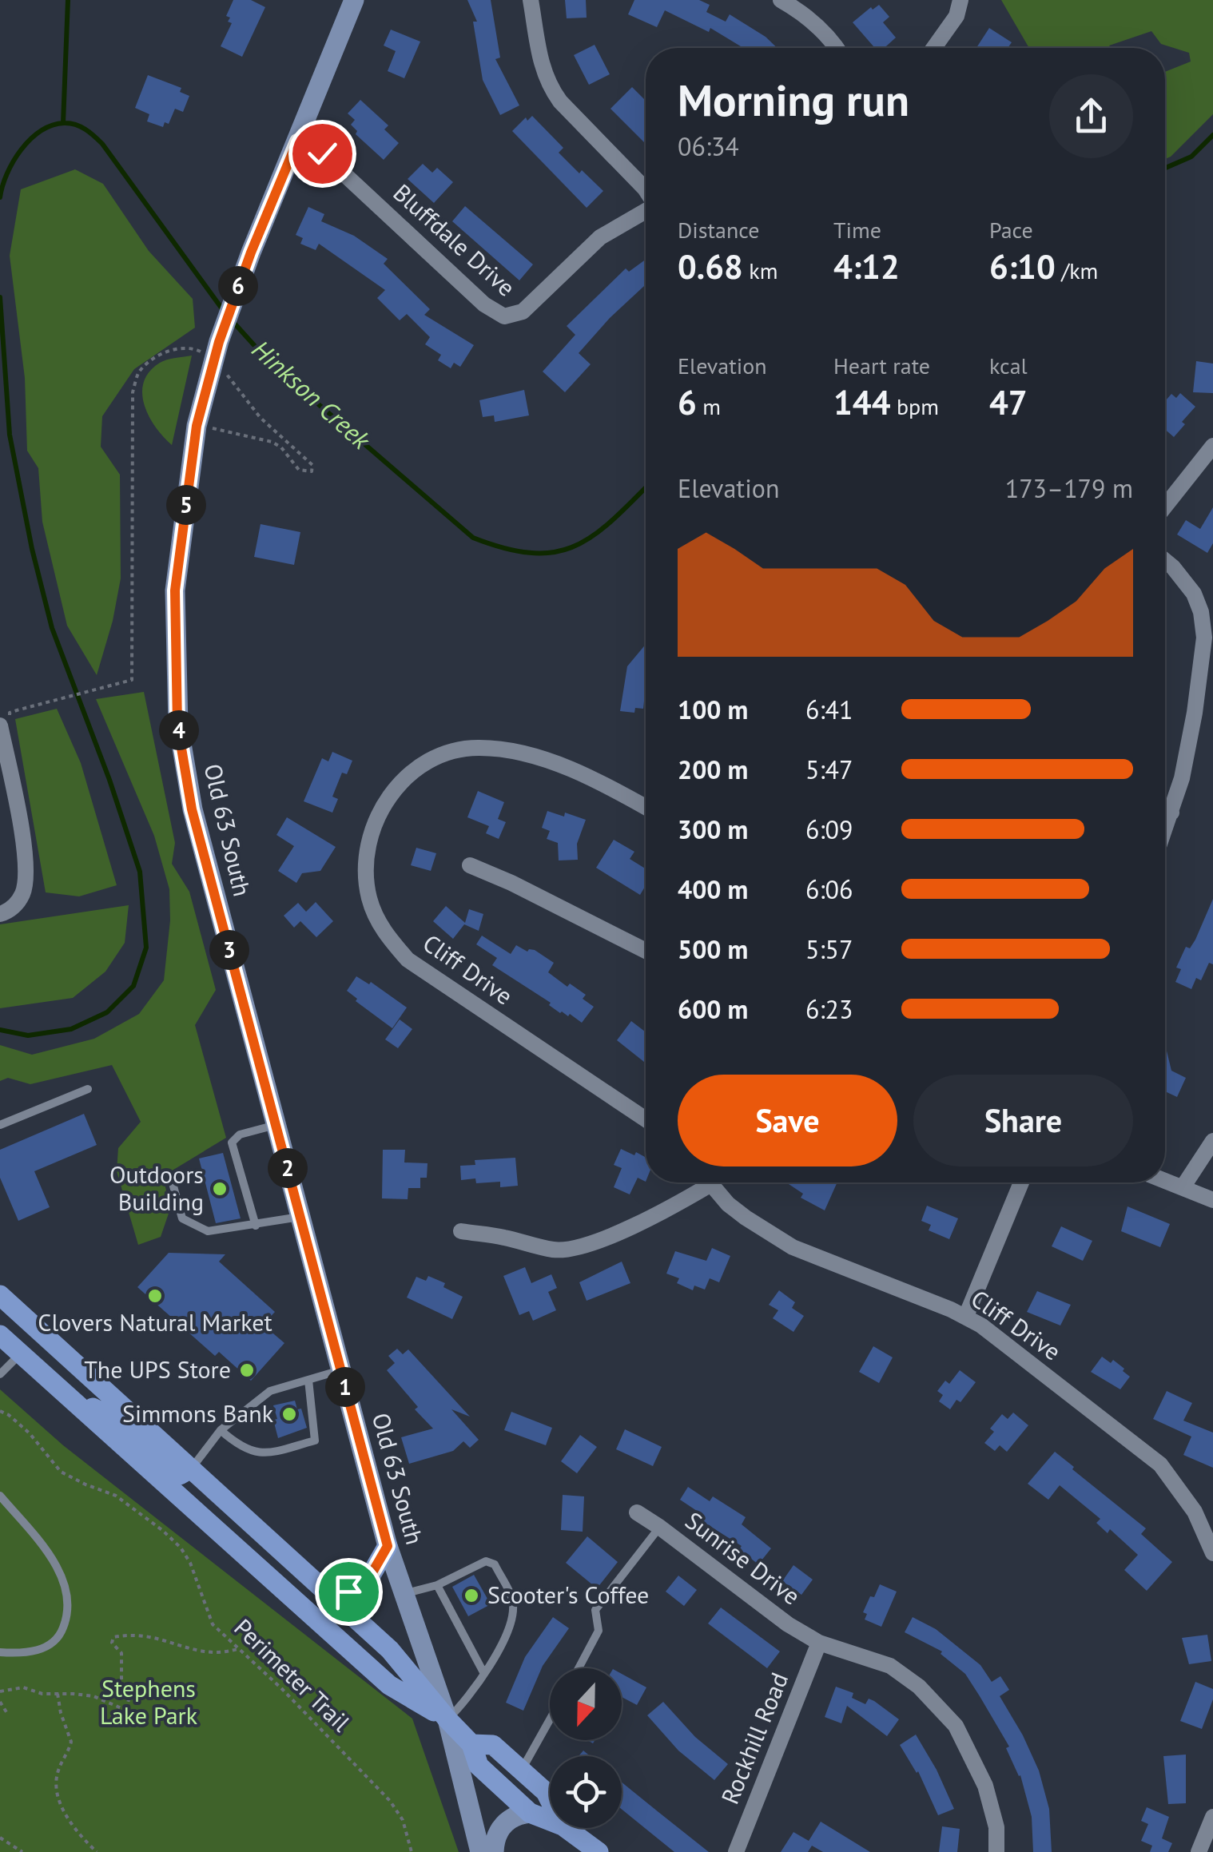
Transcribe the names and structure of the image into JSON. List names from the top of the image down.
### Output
{
  "streets": {
    "main road": ["Old 63 South"],
    "street": [
      "Bluffdale Drive",
      "Cliff Drive",
      "Sunrise Drive",
      "Rockhill Road"
    ],
    "path": ["Perimeter Trail"]
  },
  "crossings": [
    ["Bluffdale Drive", "Old 63 South"],
    ["Sunrise Drive", "Rockhill Road"]
  ],
  "water": ["Hinkson Creek"],
  "parks": ["Stephens Lake Park"],
  "places": [
    "Outdoors Building",
    "Clovers Natural Market",
    "The UPS Store",
    "Simmons Bank",
    "Scooter's Coffee"
  ],
  "north": "bottom",
  "page": {
    "heading": ["Morning run", "06:34"],
    "stats": [
      ["Distance", "0.68 km"],
      ["Time", "4:12"],
      ["Pace", "6:10 /km"],
      ["Elevation", "6 m"],
      ["Heart rate", "144 bpm"],
      ["kcal", "47"]
    ],
    "pins": [
      "6",
      "5",
      "4",
      "3",
      "2",
      "1"
    ],
    "chart": ["Elevation", "173–179 m"],
    "list": [
      {
        "name": "100 m",
        "note": "6:41"
      },
      {
        "name": "200 m",
        "note": "5:47"
      },
      {
        "name": "300 m",
        "note": "6:09"
      },
      {
        "name": "400 m",
        "note": "6:06"
      },
      {
        "name": "500 m",
        "note": "5:57"
      },
      {
        "name": "600 m",
        "note": "6:23"
      }
    ],
    "buttons": ["Save", "Share"]
  }
}
